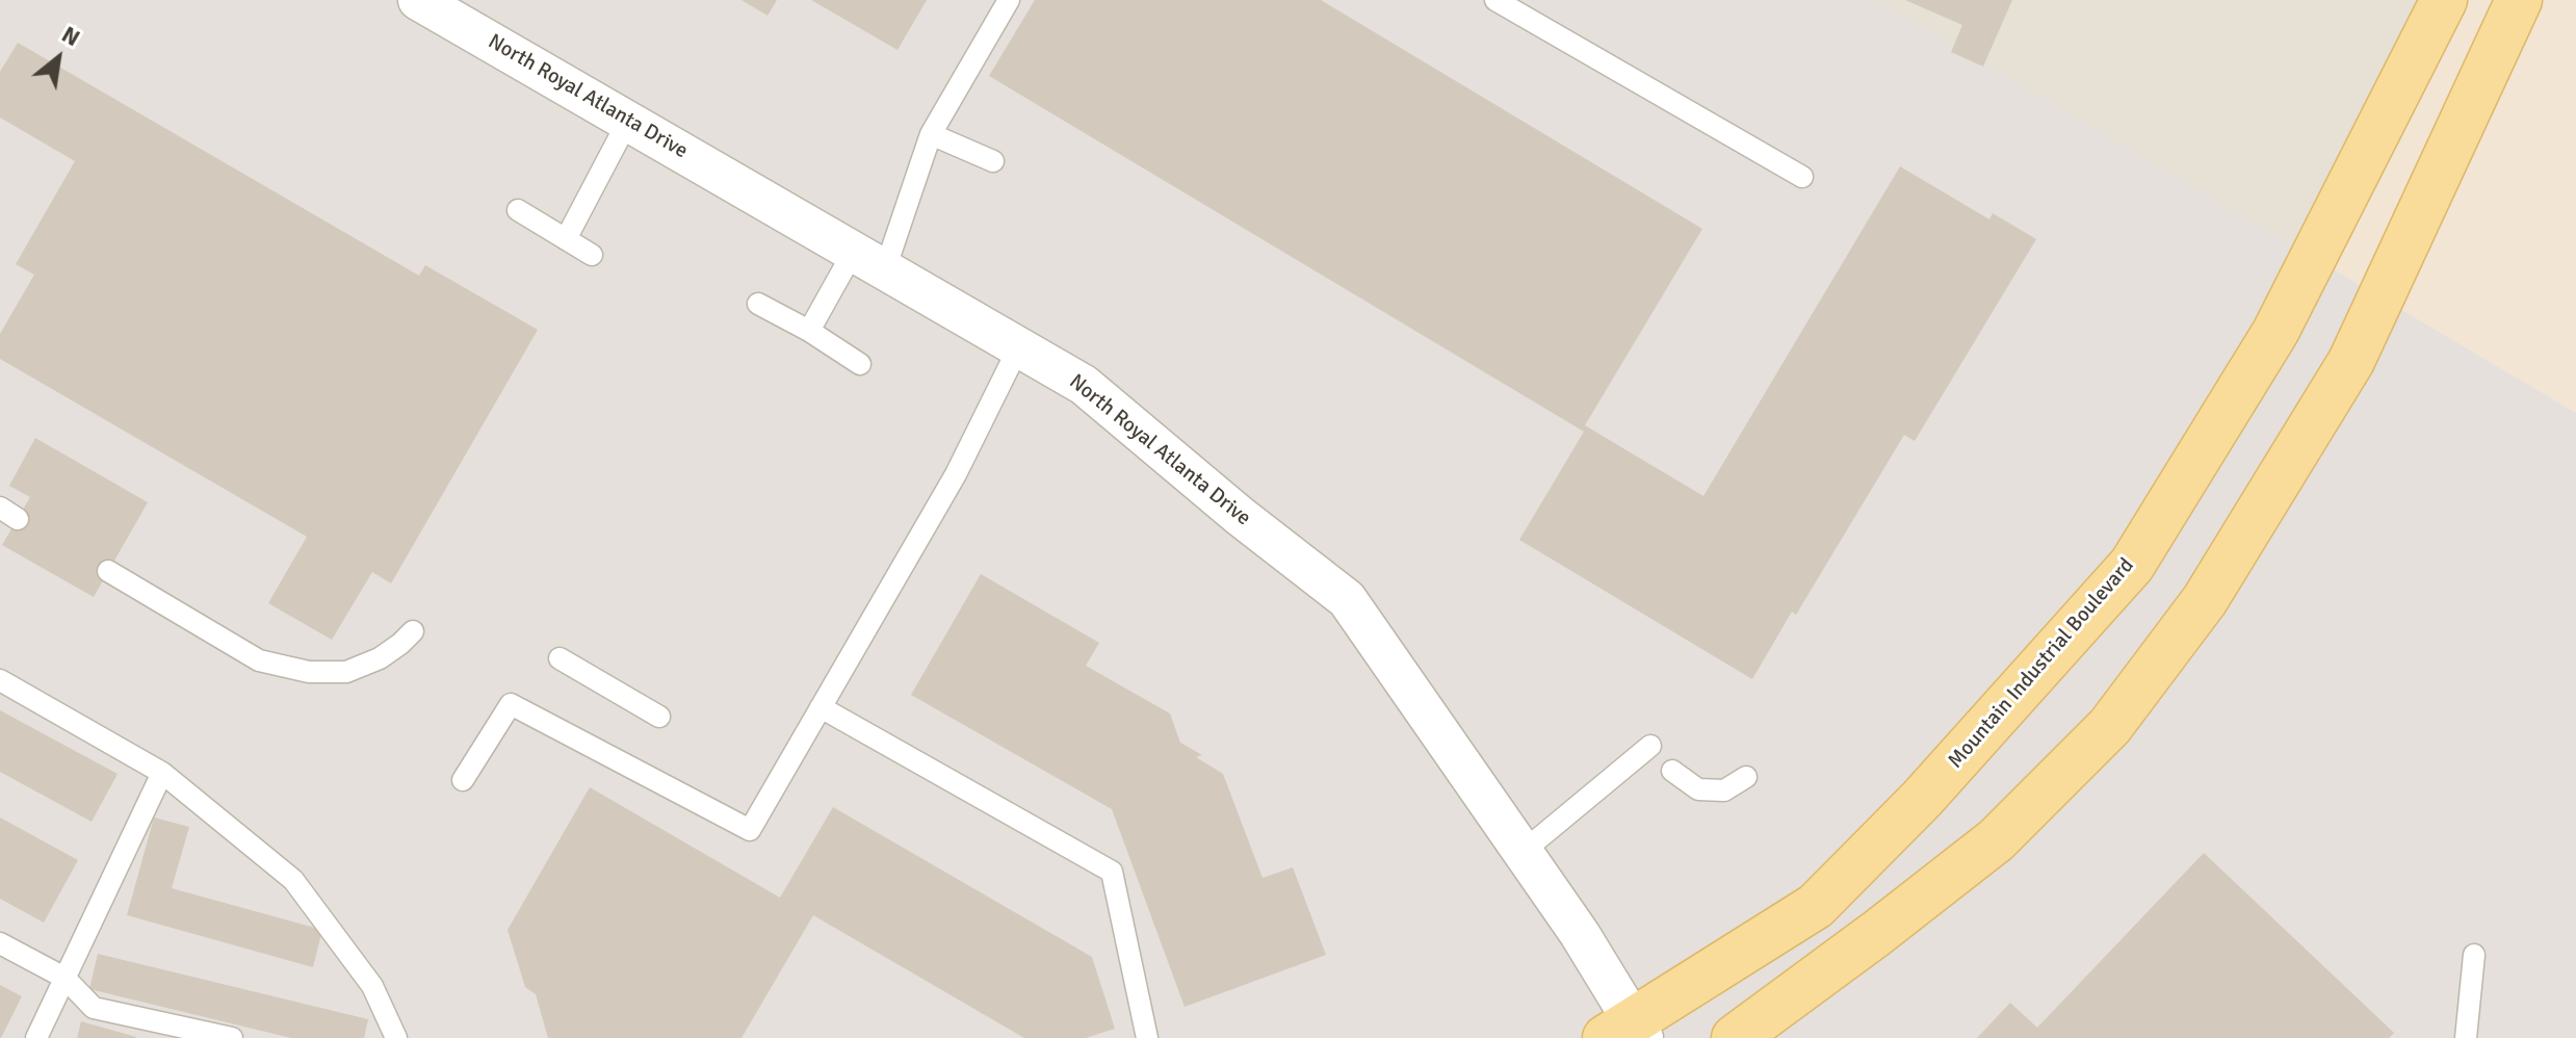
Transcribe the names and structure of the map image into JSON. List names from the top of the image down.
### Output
{
  "streets": {
    "main road": ["Mountain Industrial Boulevard"],
    "street": ["North Royal Atlanta Drive"]
  },
  "crossings": [
    ["North Royal Atlanta Drive", "Mountain Industrial Boulevard"]
  ],
  "north": "top right"
}
